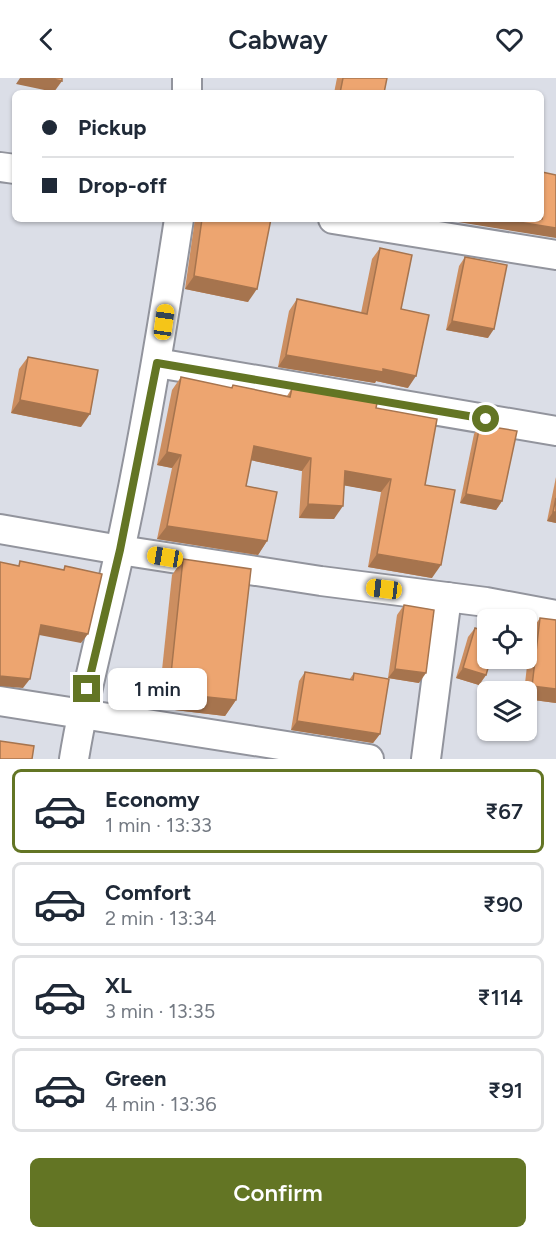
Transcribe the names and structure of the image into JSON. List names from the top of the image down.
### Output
{
  "page": {
    "header": "Cabway",
    "banner": ["Pickup", "Drop-off"],
    "bubble": "1 min",
    "list": [
      {
        "name": "Economy",
        "note": "1 min · 13:33",
        "value": "₹67"
      },
      {
        "name": "Comfort",
        "note": "2 min · 13:34",
        "value": "₹90"
      },
      {
        "name": "XL",
        "note": "3 min · 13:35",
        "value": "₹114"
      },
      {
        "name": "Green",
        "note": "4 min · 13:36",
        "value": "₹91"
      }
    ],
    "buttons": "Confirm"
  }
}
